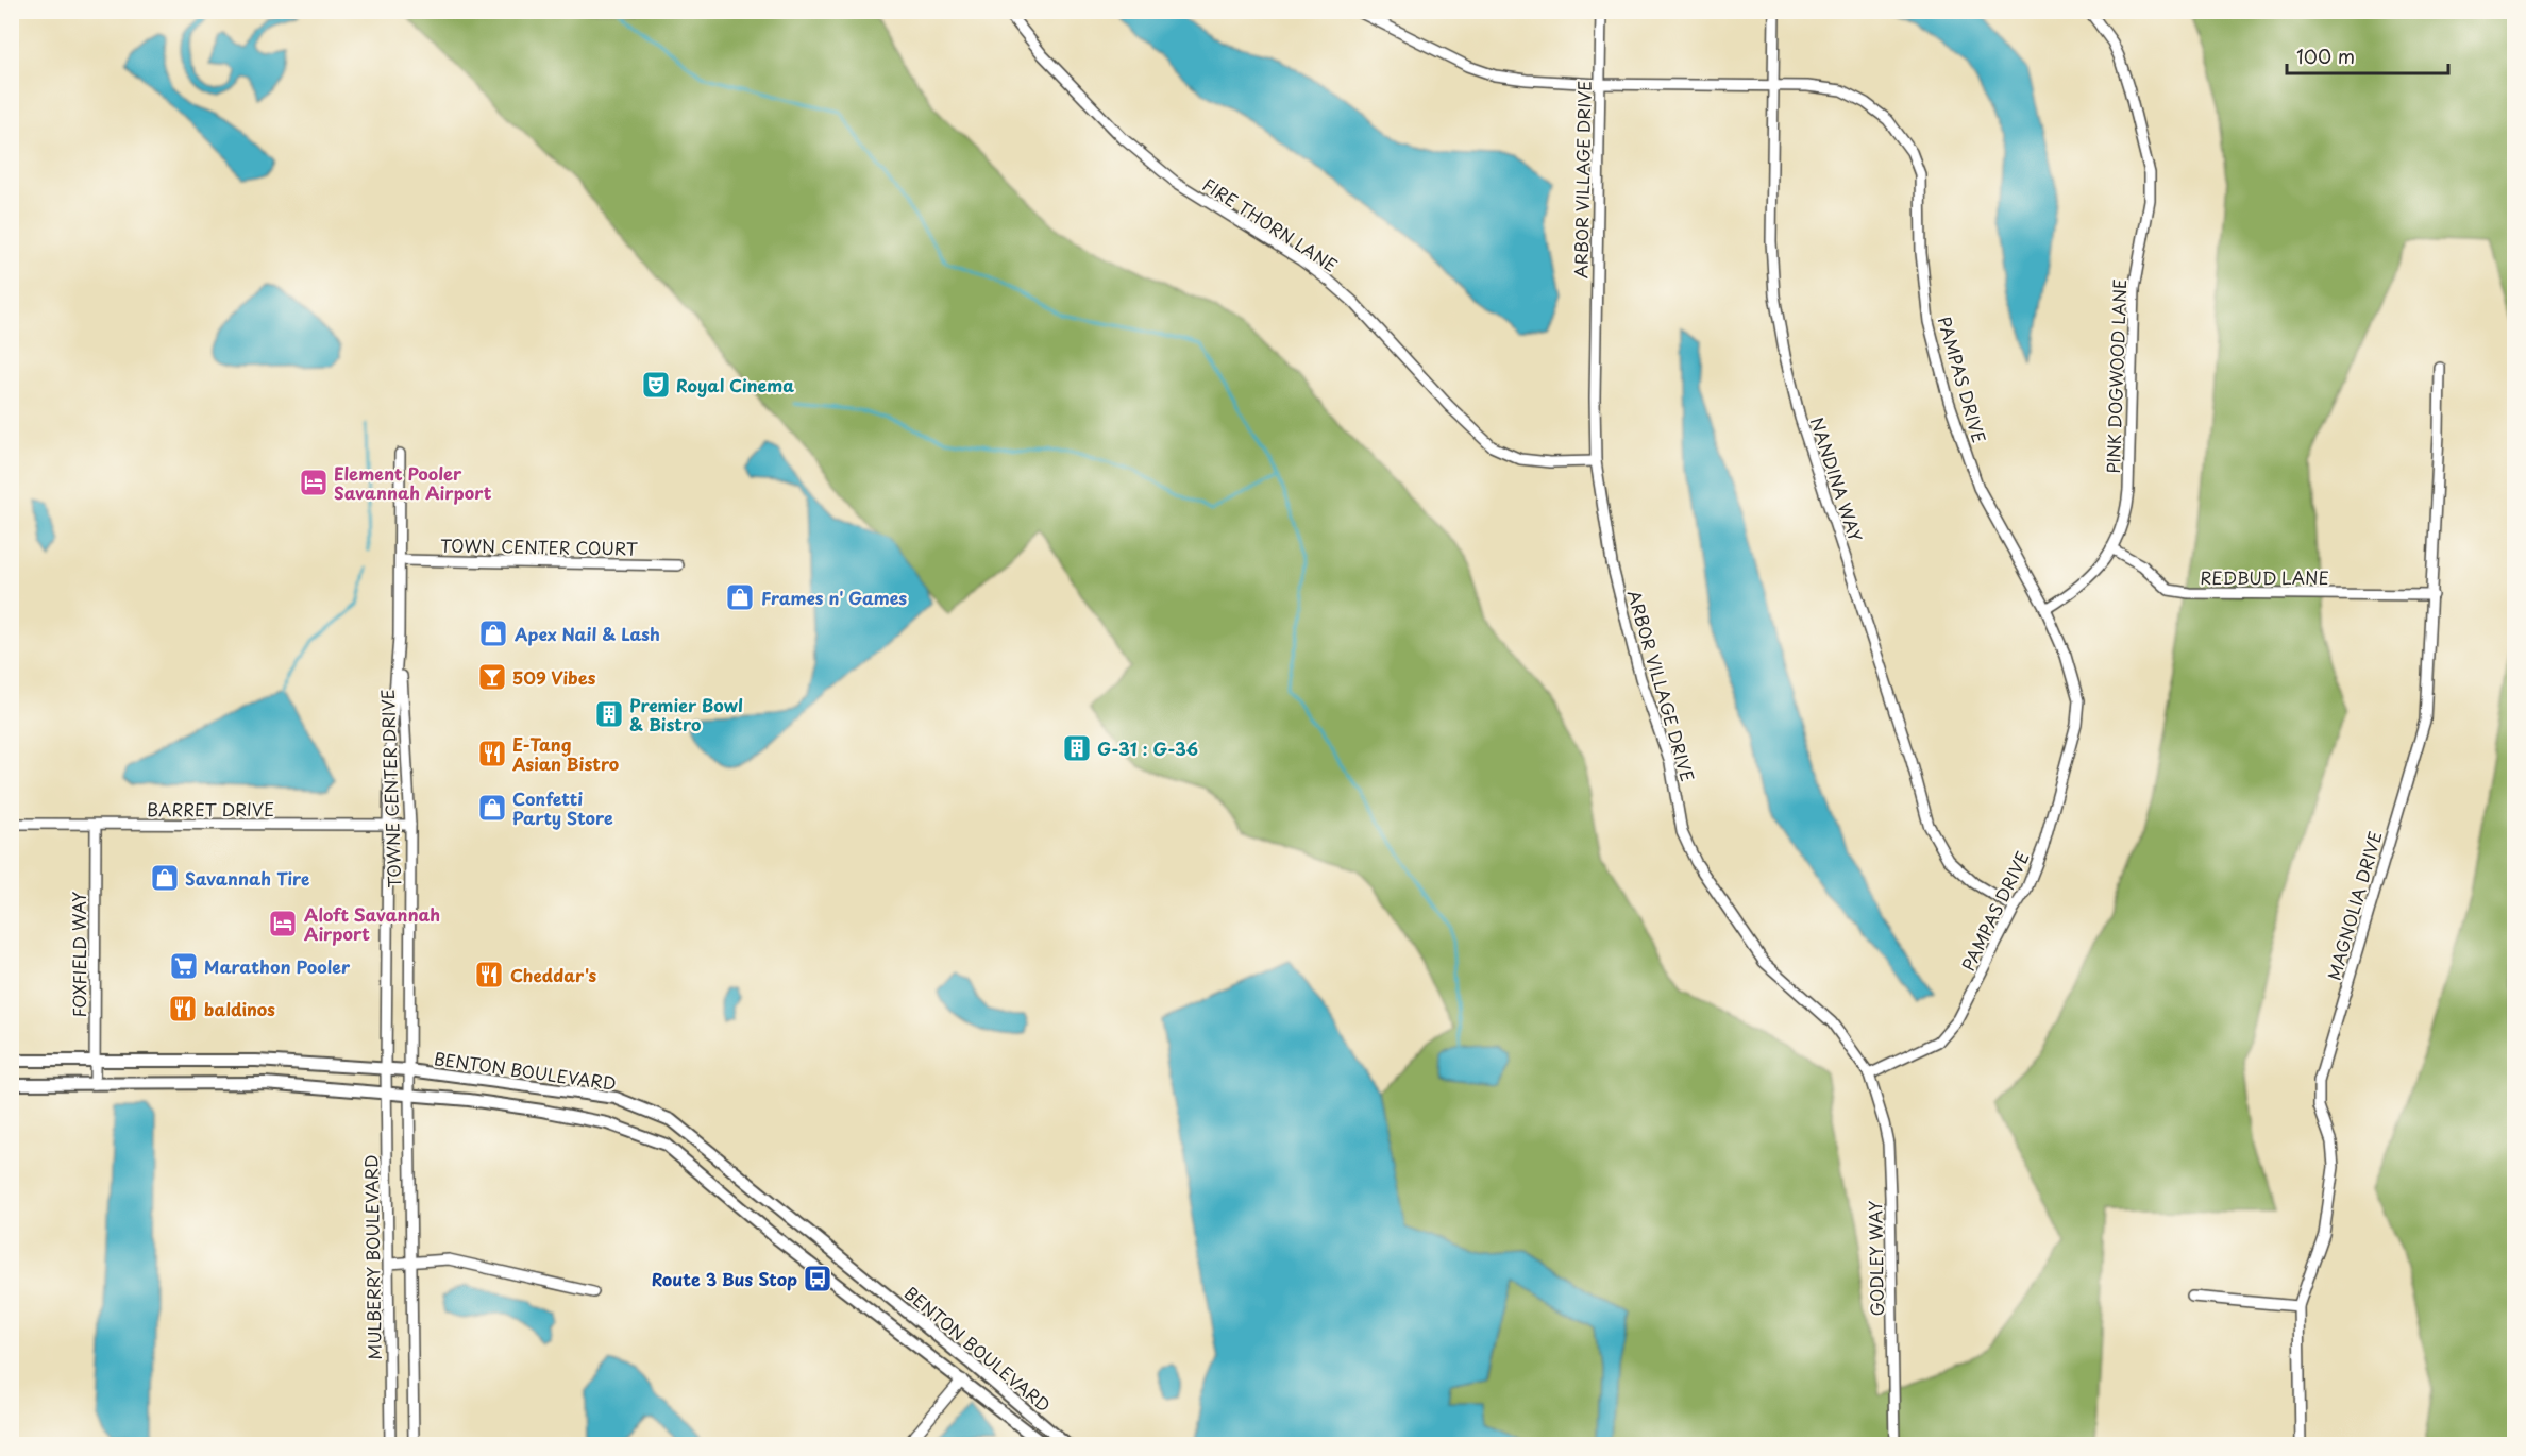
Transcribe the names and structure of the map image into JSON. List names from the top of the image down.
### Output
{
  "streets": {
    "street": [
      "ARBOR VILLAGE DRIVE",
      "FIRE THORN LANE",
      "PINK DOGWOOD LANE",
      "PAMPAS DRIVE",
      "NANDINA WAY",
      "TOWN CENTER COURT",
      "REDBUD LANE",
      "TOWNE CENTER DRIVE",
      "BARRET DRIVE",
      "MAGNOLIA DRIVE",
      "FOXFIELD WAY",
      "BENTON BOULEVARD",
      "MULBERRY BOULEVARD",
      "GODLEY WAY"
    ]
  },
  "crossings": [
    ["ARBOR VILLAGE DRIVE", "FIRE THORN LANE"],
    ["ARBOR VILLAGE DRIVE", "PAMPAS DRIVE"],
    ["ARBOR VILLAGE DRIVE", "GODLEY WAY"],
    ["PINK DOGWOOD LANE", "PAMPAS DRIVE"],
    ["PINK DOGWOOD LANE", "REDBUD LANE"],
    ["PAMPAS DRIVE", "NANDINA WAY"],
    ["PAMPAS DRIVE", "GODLEY WAY"],
    ["TOWN CENTER COURT", "TOWNE CENTER DRIVE"],
    ["REDBUD LANE", "MAGNOLIA DRIVE"],
    ["TOWNE CENTER DRIVE", "BARRET DRIVE"],
    ["TOWNE CENTER DRIVE", "BENTON BOULEVARD"],
    ["TOWNE CENTER DRIVE", "MULBERRY BOULEVARD"],
    ["BARRET DRIVE", "FOXFIELD WAY"],
    ["FOXFIELD WAY", "BENTON BOULEVARD"],
    ["BENTON BOULEVARD", "MULBERRY BOULEVARD"]
  ],
  "places": {
    "theatre": ["Royal Cinema"],
    "hotel": ["Element Pooler Savannah Airport", "Aloft Savannah Airport"],
    "shop": [
      "Frames n' Games",
      "Apex Nail & Lash",
      "Confetti Party Store",
      "Savannah Tire"
    ],
    "bar": ["509 Vibes"],
    "building": ["Premier Bowl & Bistro", "G-31 : G-36"],
    "restaurant": ["E-Tang Asian Bistro", "Cheddar's", "baldinos"],
    "supermarket": ["Marathon Pooler"],
    "bus stop": ["Route 3 Bus Stop"]
  },
  "scale_bar": "100 m"
}
